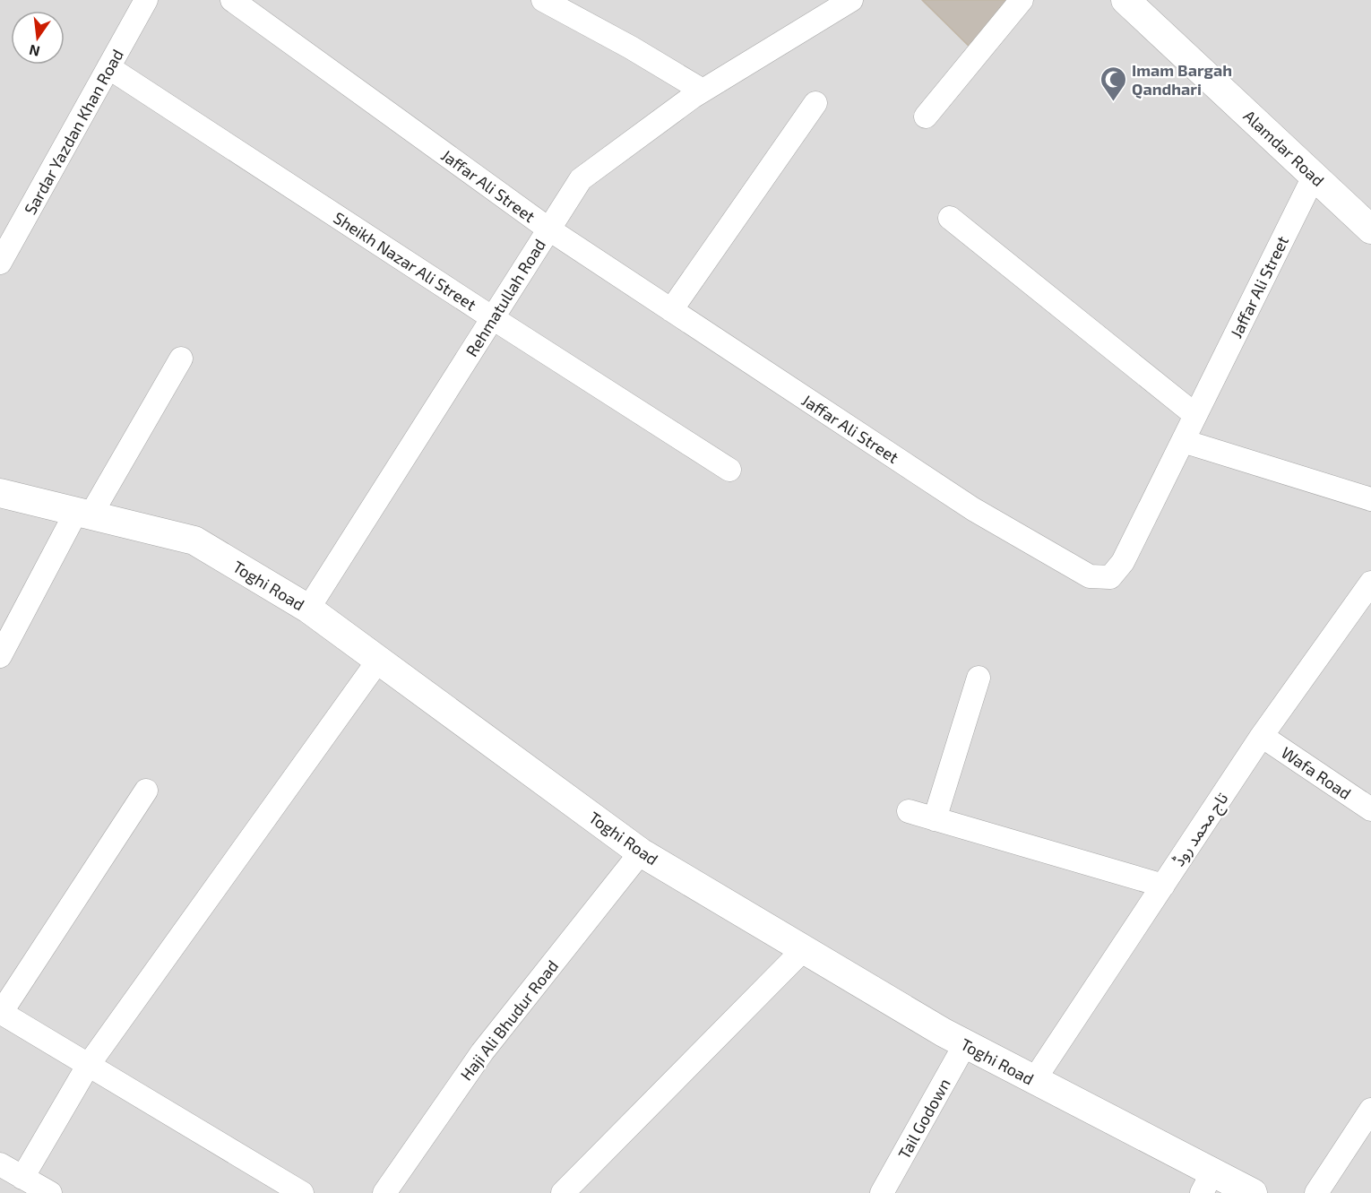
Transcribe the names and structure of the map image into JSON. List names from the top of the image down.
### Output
{
  "streets": {
    "street": [
      "Sardar Yazdan Khan Road",
      "Alamdar Road",
      "Jaffar Ali Street",
      "Sheikh Nazar Ali Street",
      "Rehmatullah Road",
      "Toghi Road",
      "Wafa Road",
      "تاج محمد روڈ",
      "Haji Ali Bhudur Road",
      "Tail Godown"
    ]
  },
  "crossings": [
    ["Sardar Yazdan Khan Road", "Sheikh Nazar Ali Street"],
    ["Alamdar Road", "Jaffar Ali Street"],
    ["Jaffar Ali Street", "Rehmatullah Road"],
    ["Sheikh Nazar Ali Street", "Rehmatullah Road"],
    ["Rehmatullah Road", "Toghi Road"],
    ["Toghi Road", "تاج محمد روڈ"],
    ["Toghi Road", "Haji Ali Bhudur Road"],
    ["Toghi Road", "Tail Godown"],
    ["Wafa Road", "تاج محمد روڈ"]
  ],
  "places": {
    "mosque": ["Imam Bargah Qandhari"]
  },
  "north": "bottom"
}
